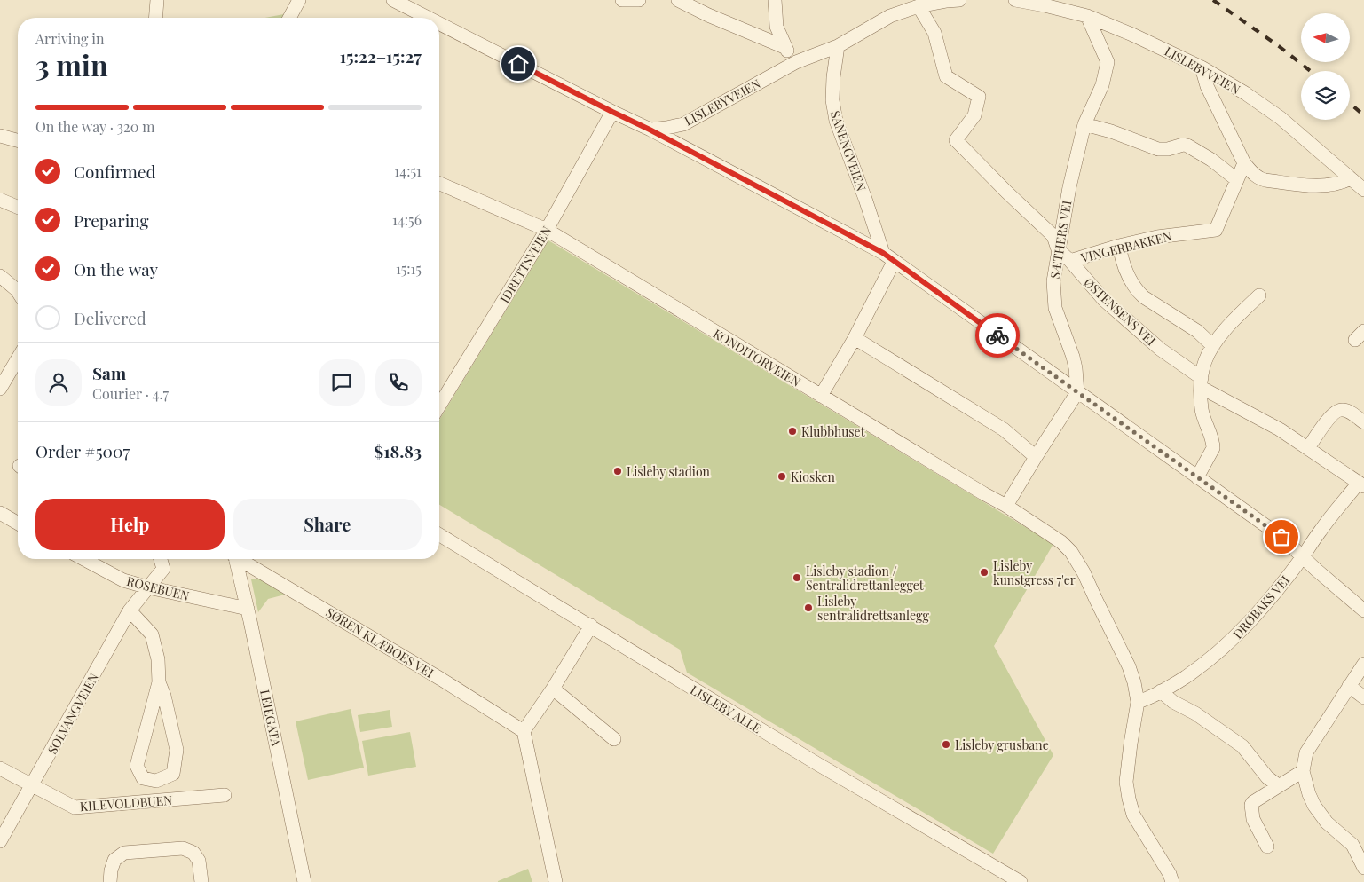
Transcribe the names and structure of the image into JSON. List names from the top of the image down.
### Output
{
  "streets": {
    "street": [
      "LISLEBYVEIEN",
      "SANENGVEIEN",
      "SÆTHERS VEI",
      "VINGERBAKKEN",
      "IDRETTSVEIEN",
      "ØSTENSENS VEI",
      "KONDITORVEIEN",
      "ROSEBUEN",
      "DRØBAKS VEI",
      "SØREN KLÆBOES VEI",
      "LISLEBY ALLE",
      "SOLVANGVEIEN",
      "LEIEGATA",
      "KILEVOLDBUEN"
    ]
  },
  "crossings": [
    ["LISLEBYVEIEN", "SANENGVEIEN"],
    ["LISLEBYVEIEN", "SÆTHERS VEI"],
    ["LISLEBYVEIEN", "ØSTENSENS VEI"],
    ["SÆTHERS VEI", "ØSTENSENS VEI"],
    ["VINGERBAKKEN", "ØSTENSENS VEI"],
    ["IDRETTSVEIEN", "KONDITORVEIEN"],
    ["ØSTENSENS VEI", "DRØBAKS VEI"],
    ["KONDITORVEIEN", "DRØBAKS VEI"],
    ["ROSEBUEN", "SOLVANGVEIEN"],
    ["ROSEBUEN", "LEIEGATA"],
    ["SOLVANGVEIEN", "KILEVOLDBUEN"]
  ],
  "places": [
    "Klubbhuset",
    "Lisleby stadion",
    "Kiosken",
    "Lisleby kunstgress 7'er",
    "Lisleby stadion / Sentralidrettanlegget",
    "Lisleby sentralidrettsanlegg",
    "Lisleby grusbane"
  ],
  "north": "left",
  "page": {
    "heading": ["3 min", "Arriving in", "15:22–15:27"],
    "panel": [
      "Sam",
      "Courier · 4.7",
      "Order #5007",
      "$18.83"
    ],
    "bar": "On the way · 320 m",
    "list": [
      ["Confirmed", "14:51"],
      ["Preparing", "14:56"],
      ["On the way", "15:15"],
      "Delivered"
    ],
    "buttons": ["Help", "Share"]
  }
}
